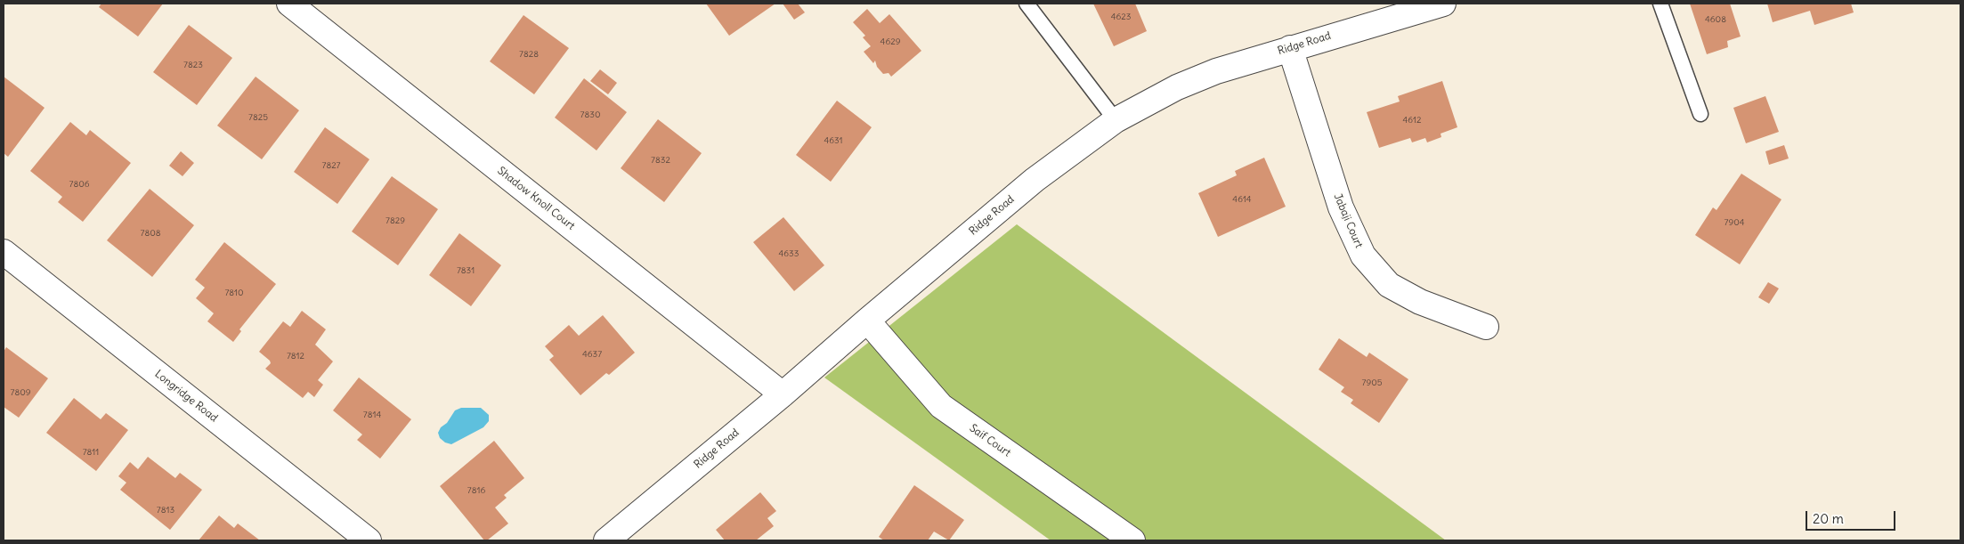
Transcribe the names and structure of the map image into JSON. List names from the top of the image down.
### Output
{
  "streets": {
    "street": [
      "Ridge Road",
      "Shadow Knoll Court",
      "Jabaji Court",
      "Longridge Road",
      "Saif Court"
    ]
  },
  "crossings": [
    ["Ridge Road", "Shadow Knoll Court"],
    ["Ridge Road", "Jabaji Court"],
    ["Ridge Road", "Saif Court"]
  ],
  "house_numbers": [
    "4623",
    "4608",
    "4629",
    "7828",
    "7823",
    "7830",
    "7825",
    "4612",
    "4631",
    "7832",
    "7827",
    "7806",
    "4614",
    "7829",
    "7904",
    "7808",
    "4633",
    "7831",
    "7810",
    "4637",
    "7812",
    "7905",
    "7809",
    "7814",
    "7811",
    "7816",
    "7813"
  ],
  "scale_bar": "20 m"
}
